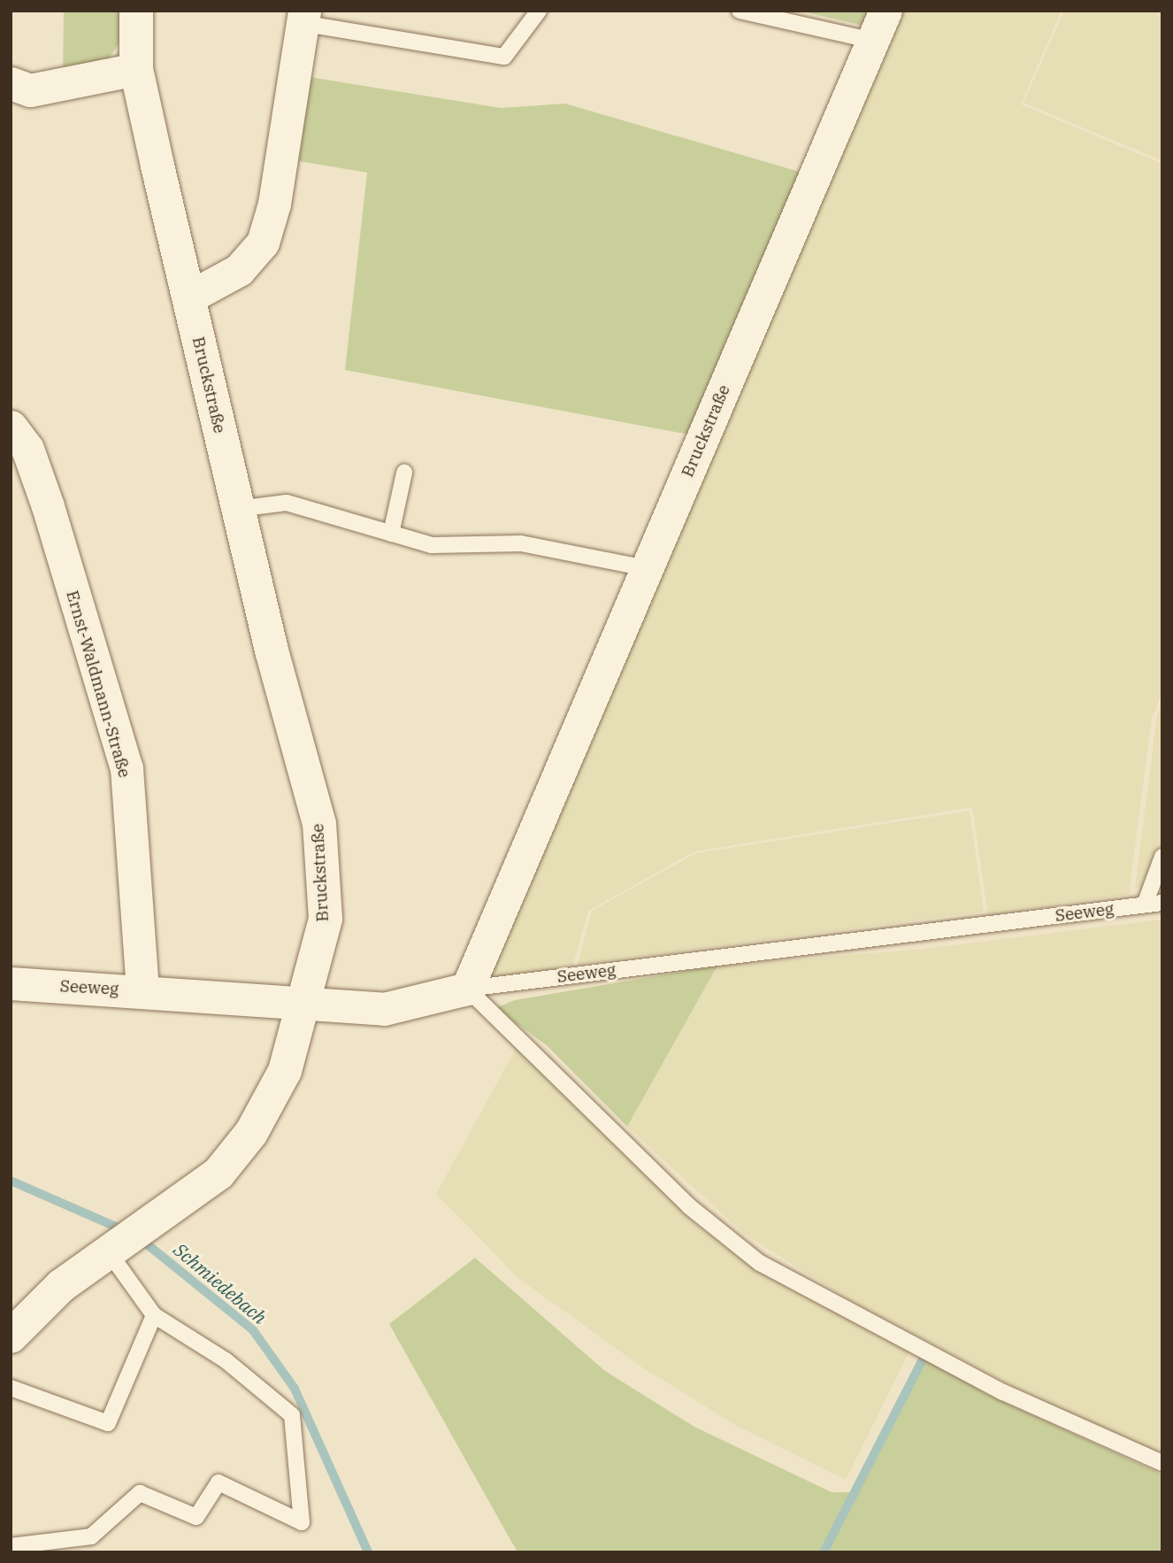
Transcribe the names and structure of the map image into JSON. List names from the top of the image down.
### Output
{
  "streets": {
    "street": ["Bruckstraße", "Ernst-Waldmann-Straße", "Seeweg"]
  },
  "crossings": [
    ["Bruckstraße", "Seeweg"],
    ["Ernst-Waldmann-Straße", "Seeweg"]
  ],
  "water": ["Schmiedebach"]
}
